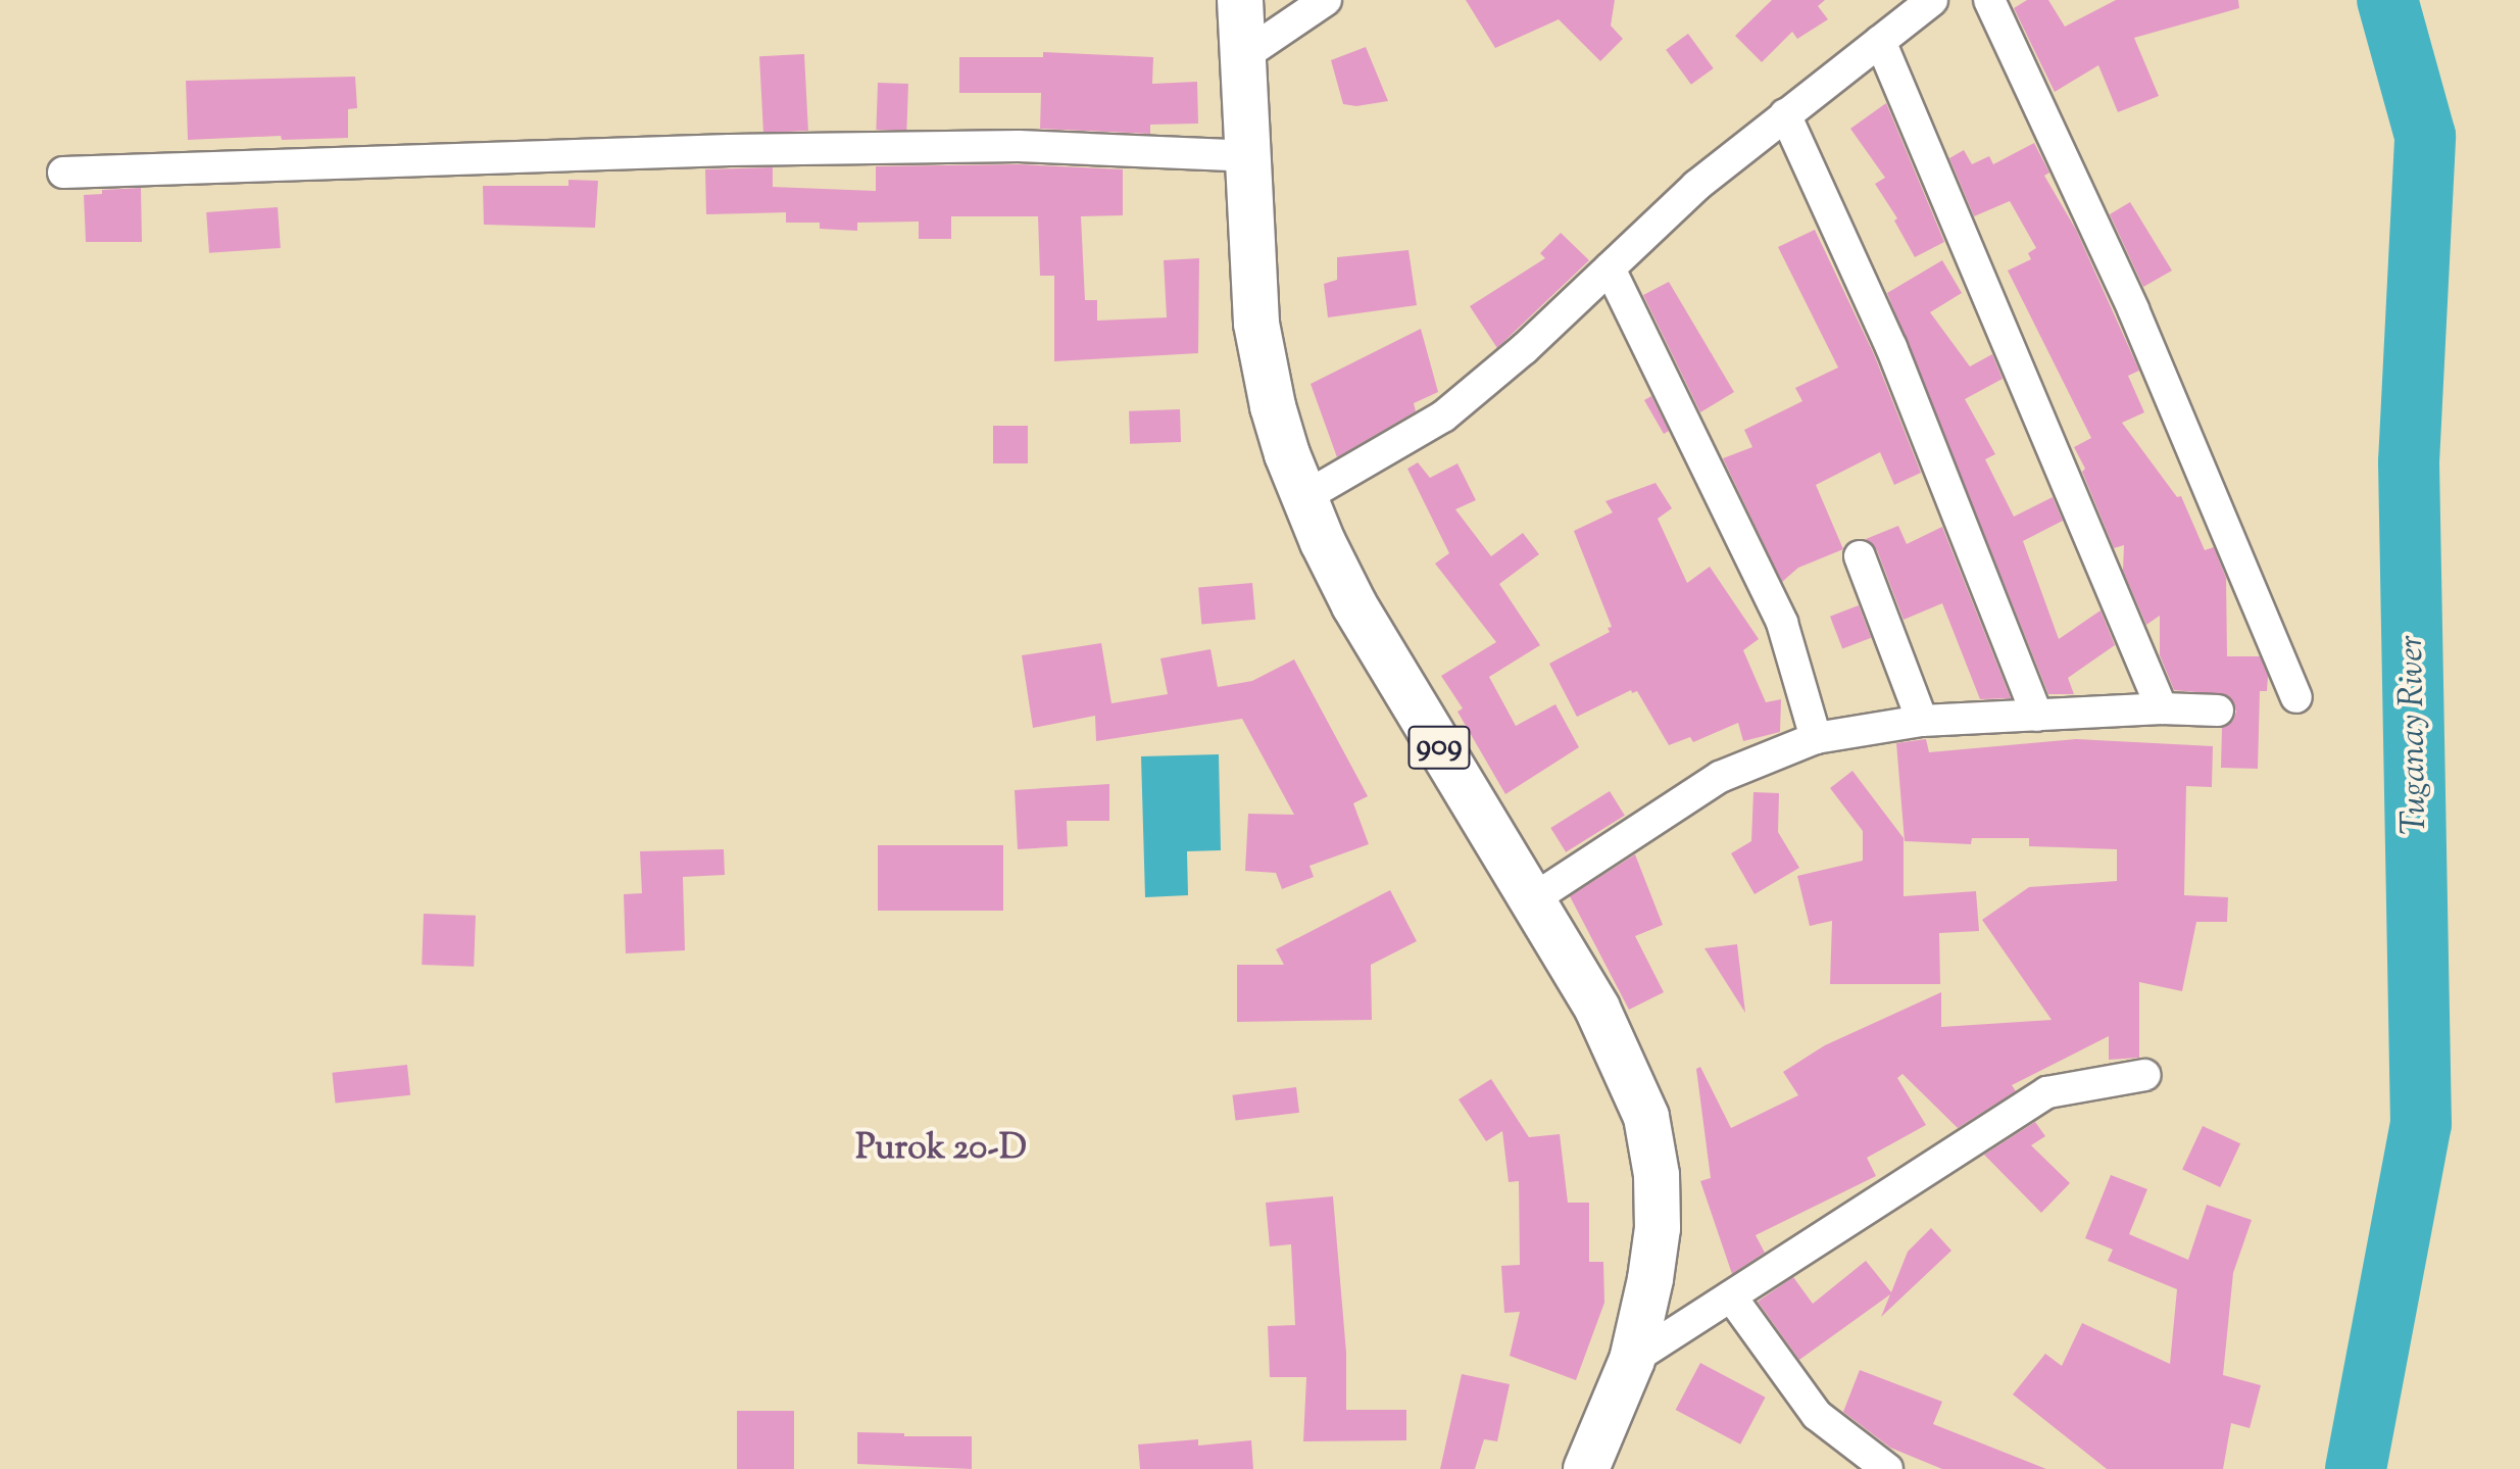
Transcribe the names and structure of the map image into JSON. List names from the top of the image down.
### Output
{
  "streets": {
    "main road": ["909"]
  },
  "districts": ["Purok 20-D"],
  "water": ["Tuganay River"]
}
